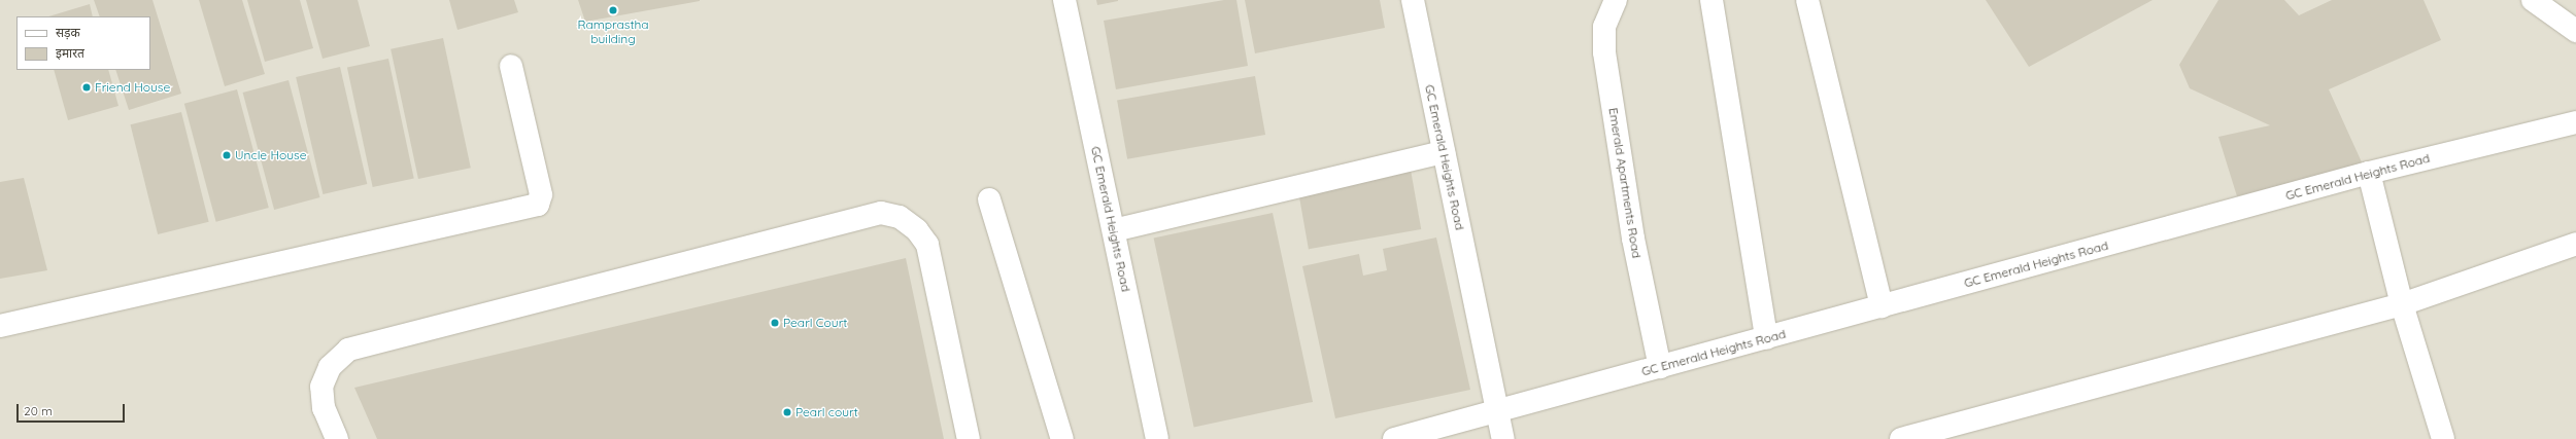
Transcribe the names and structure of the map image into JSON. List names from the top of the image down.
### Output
{
  "streets": {
    "street": ["GC Emerald Heights Road", "Emerald Apartments Road"]
  },
  "crossings": [
    ["GC Emerald Heights Road", "Emerald Apartments Road"]
  ],
  "places": [
    "Ramprastha building",
    "Friend House",
    "Uncle House",
    "Pearl Court",
    "Pearl court"
  ],
  "legend": ["सड़क", "इमारत"],
  "scale_bar": "20 m"
}
